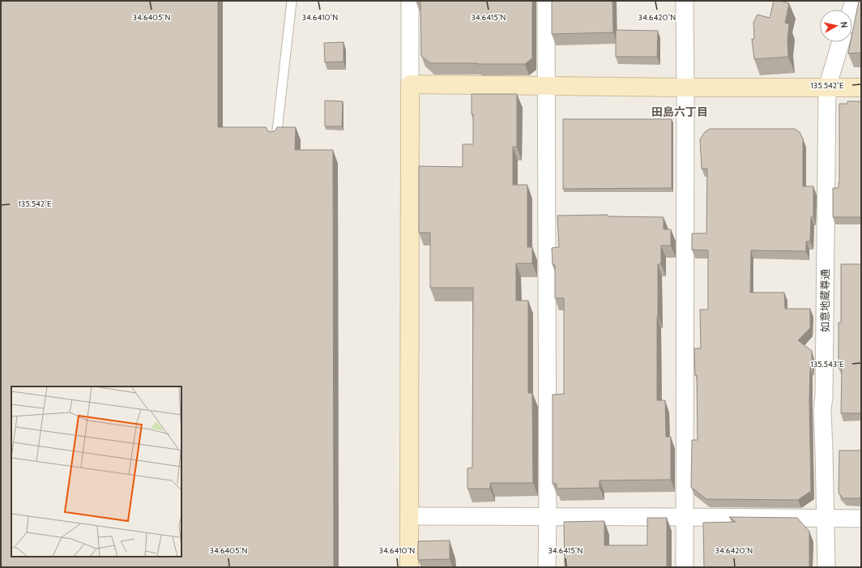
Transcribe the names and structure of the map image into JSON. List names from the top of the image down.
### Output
{
  "streets": {
    "street": ["如意地蔵尊通"]
  },
  "districts": ["田島六丁目"],
  "north": "right",
  "coordinates": [
    "34.6405°N",
    "34.6410°N",
    "34.6415°N",
    "34.6420°N",
    "135.542°E",
    "135.543°E"
  ]
}
